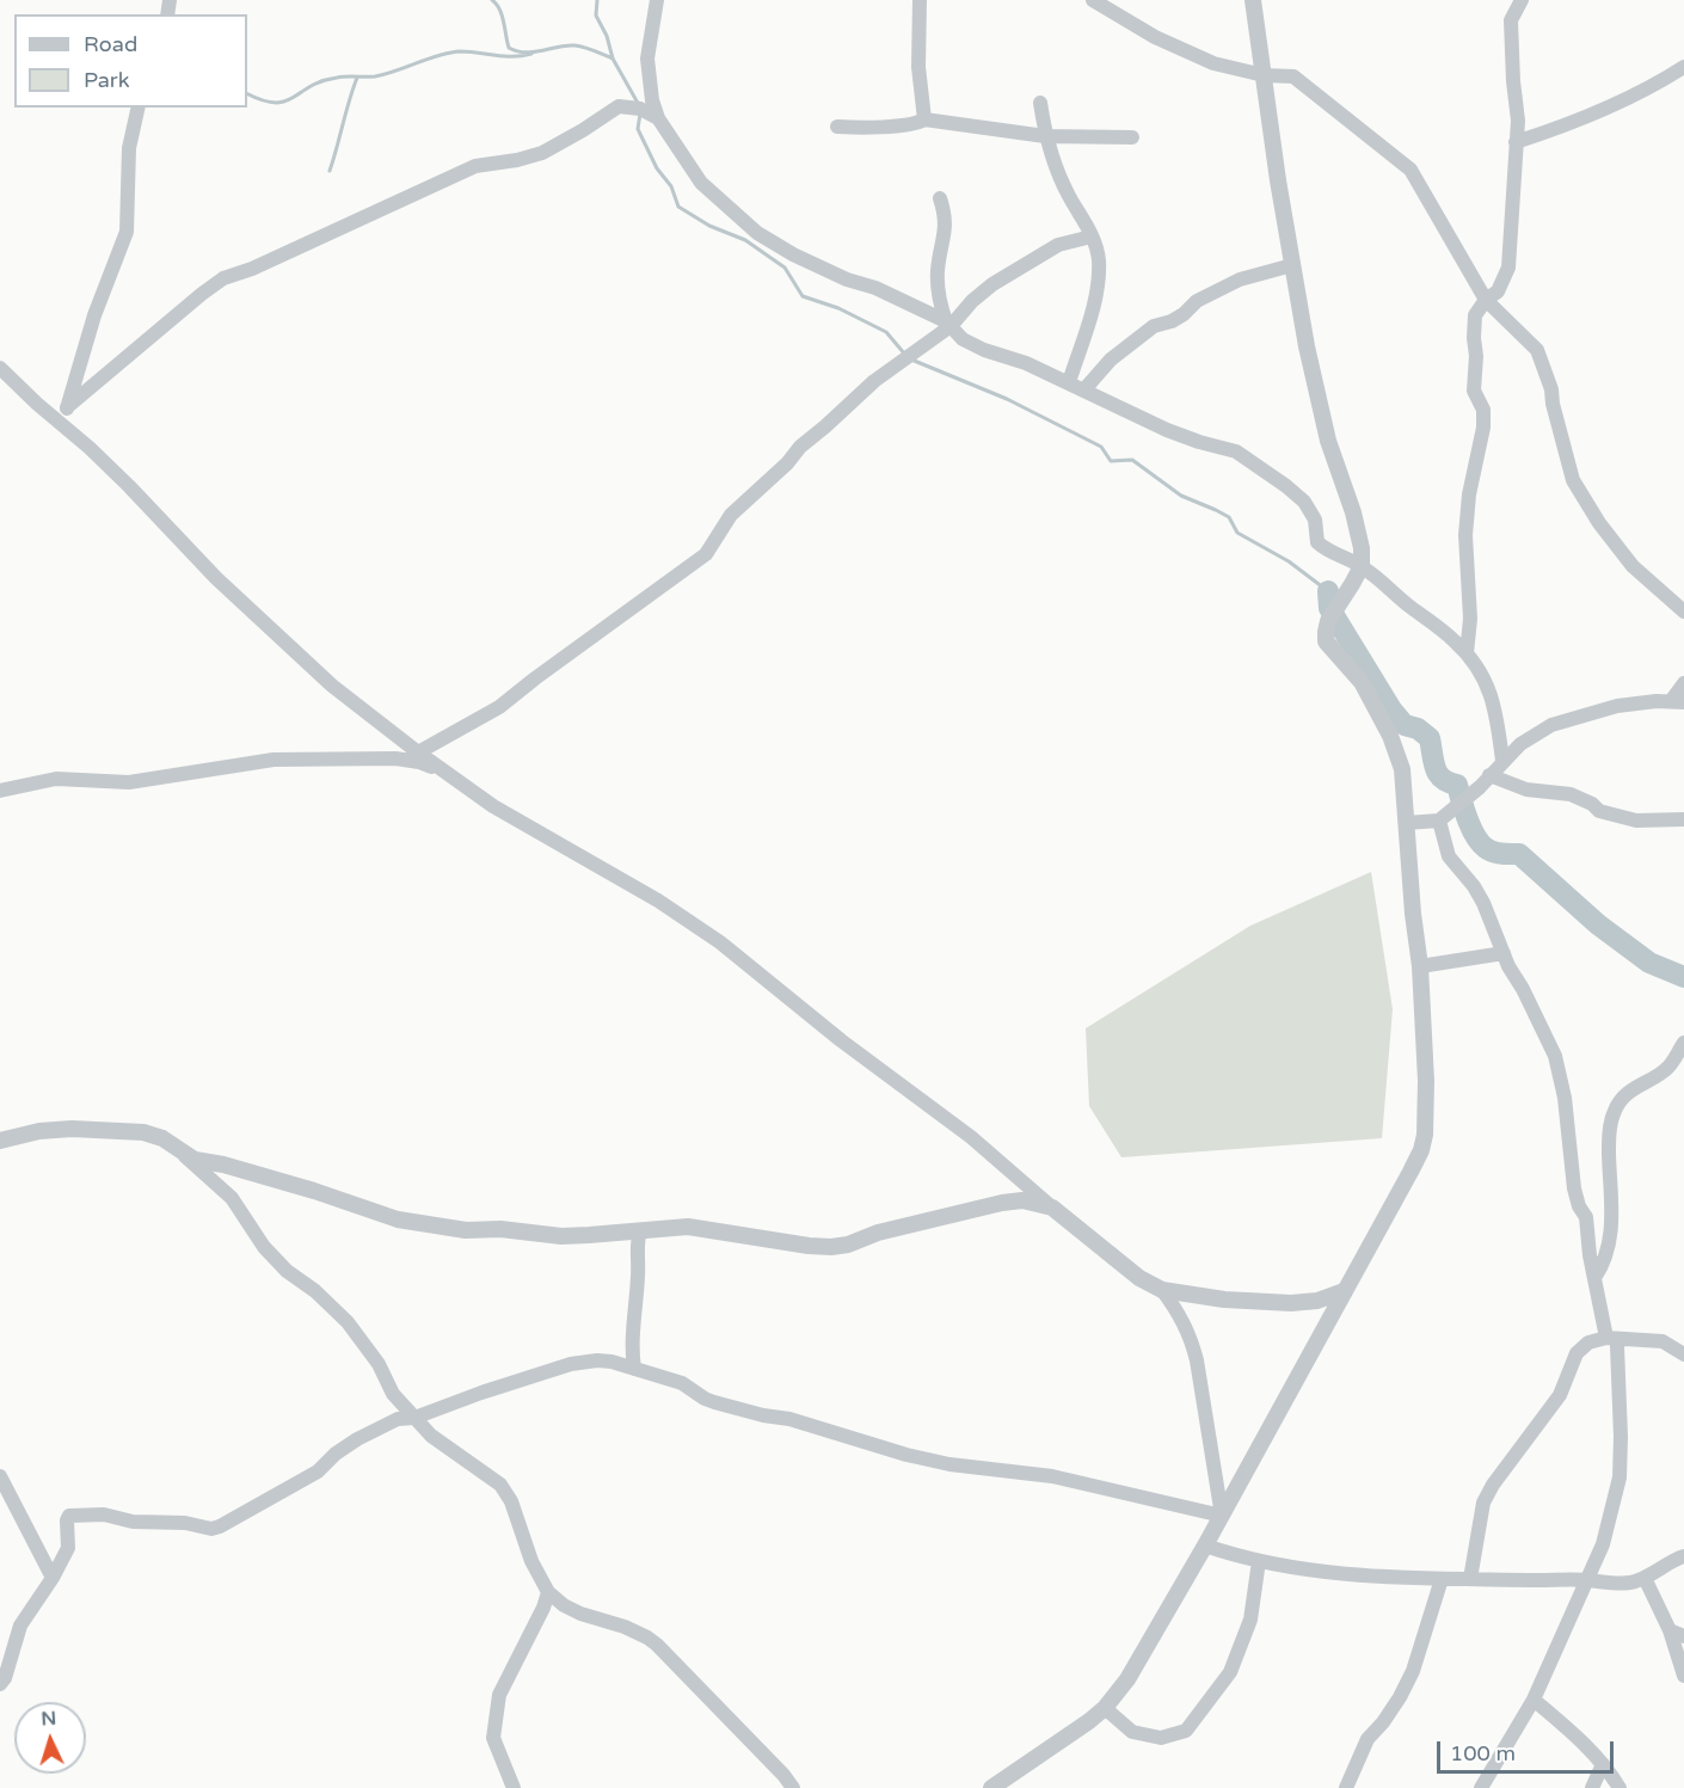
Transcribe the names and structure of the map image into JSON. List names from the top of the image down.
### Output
{
  "legend": ["Road", "Park"],
  "scale_bar": "100 m",
  "north": "top"
}
